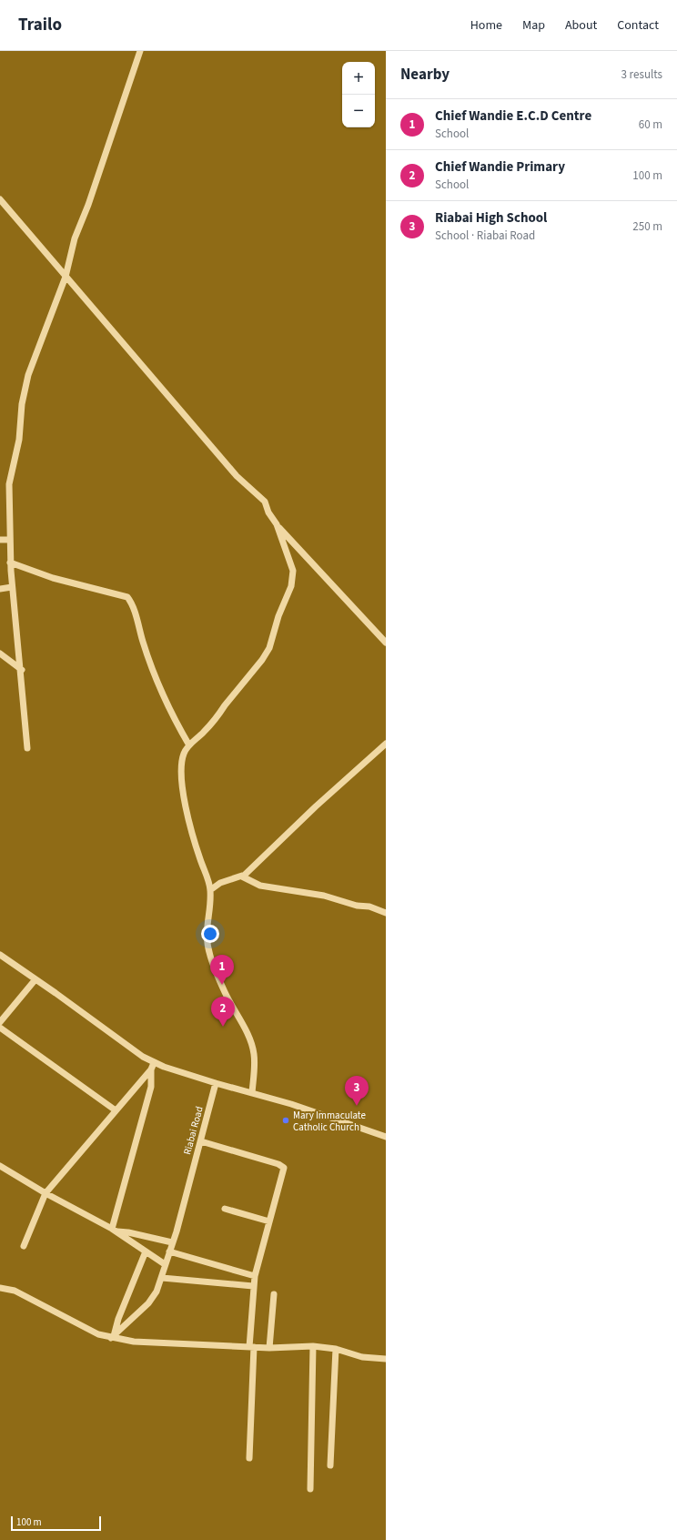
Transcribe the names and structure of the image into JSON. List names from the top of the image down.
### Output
{
  "streets": {
    "street": ["Riabai Road"]
  },
  "places": ["Mary Immaculate Catholic Church"],
  "scale_bar": "100 m",
  "page": {
    "header": "Trailo",
    "nav": [
      "Home",
      "Map",
      "About",
      "Contact"
    ],
    "heading": ["Nearby", "3 results"],
    "map_buttons": ["+", "−"],
    "list": [
      {
        "mark": "1",
        "name": "Chief Wandie E.C.D Centre",
        "note": "School",
        "value": "60 m"
      },
      {
        "mark": "2",
        "name": "Chief Wandie Primary",
        "note": "School",
        "value": "100 m"
      },
      {
        "mark": "3",
        "name": "Riabai High School",
        "note": "School · Riabai Road",
        "value": "250 m"
      }
    ],
    "pins": ["1", "2", "3"],
    "scale": "100 m"
  }
}
